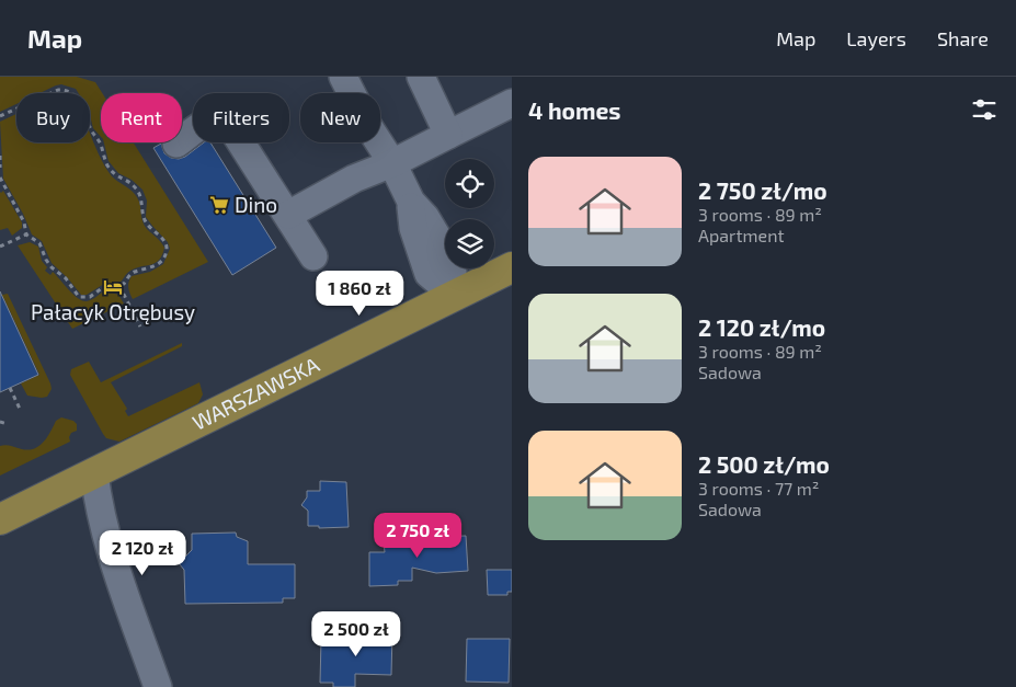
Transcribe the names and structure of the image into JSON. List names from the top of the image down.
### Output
{
  "streets": {
    "main road": ["WARSZAWSKA"]
  },
  "places": {
    "supermarket": ["Dino"],
    "hotel": ["Pałacyk Otrębusy"]
  },
  "page": {
    "header": "Map",
    "nav": ["Map", "Layers", "Share"],
    "heading": "4 homes",
    "chip": [
      "Buy",
      "Rent",
      "Filters",
      "New"
    ],
    "list": [
      {
        "name": "2 750 zł/mo",
        "note": "3 rooms · 89 m² · Apartment"
      },
      {
        "name": "2 120 zł/mo",
        "note": "3 rooms · 89 m² · Sadowa"
      },
      {
        "name": "2 500 zł/mo",
        "note": "3 rooms · 77 m² · Sadowa"
      }
    ],
    "price": [
      "1 860 zł",
      "2 750 zł",
      "2 120 zł",
      "2 500 zł"
    ]
  }
}
